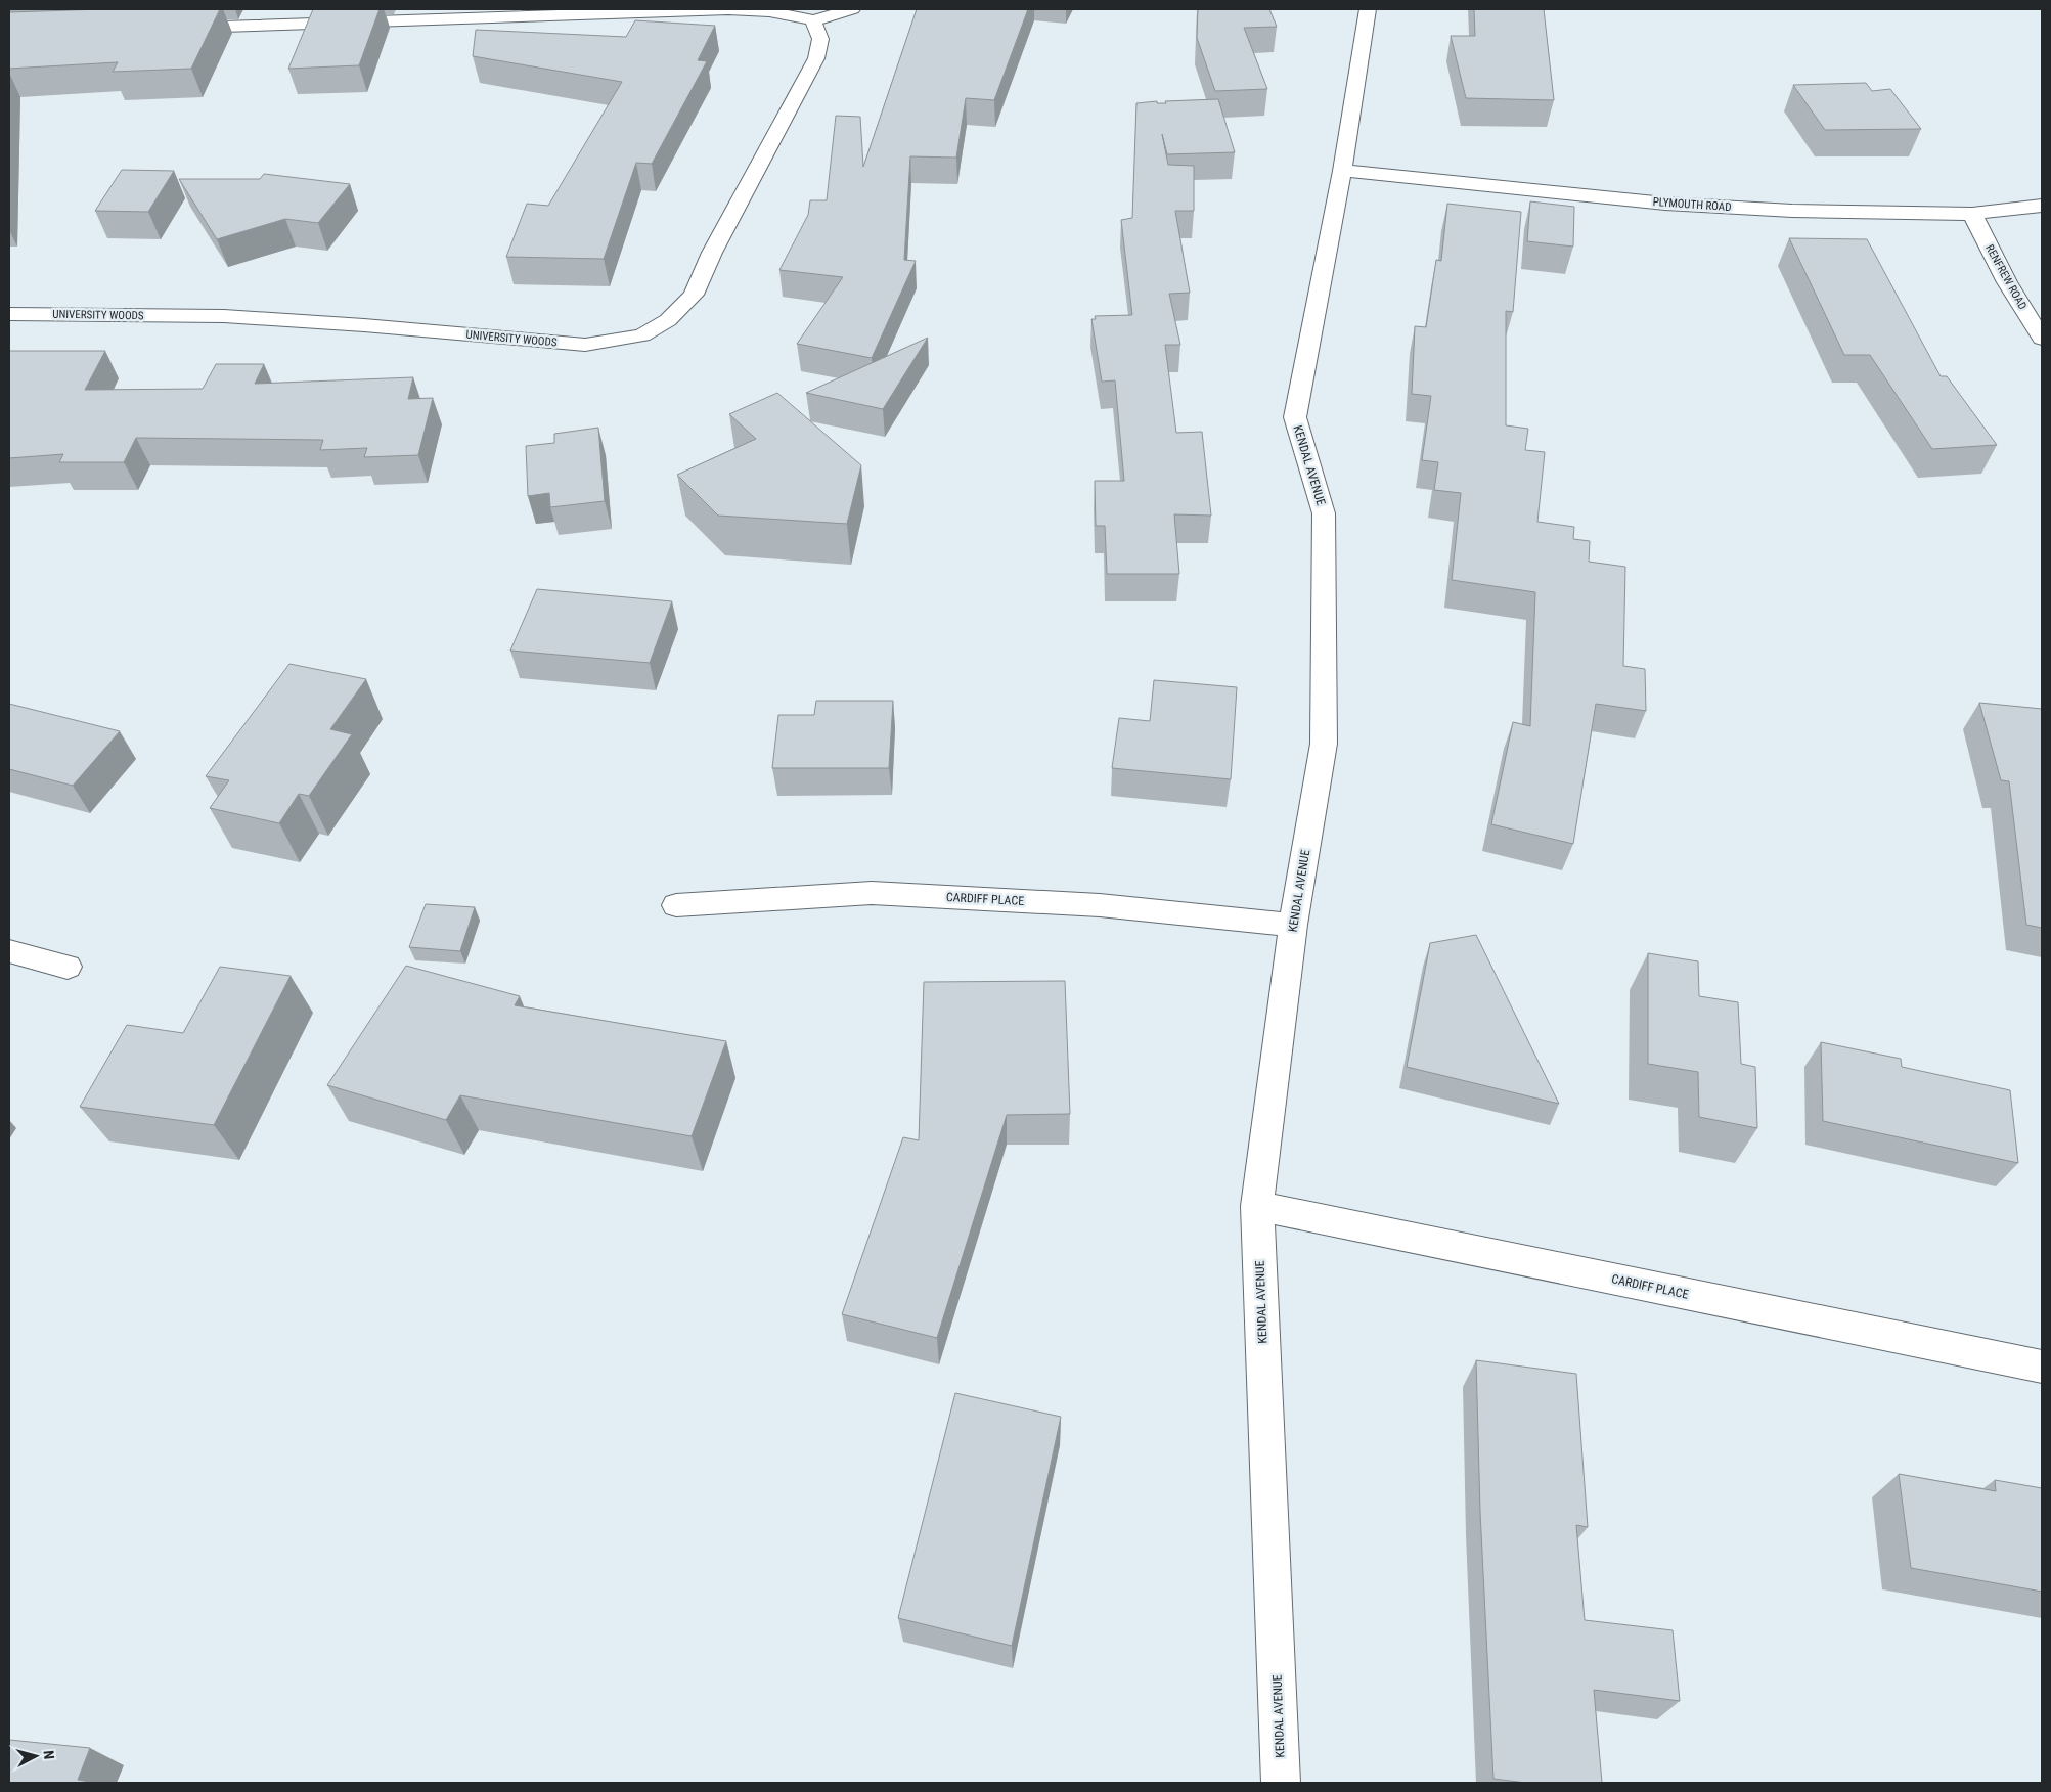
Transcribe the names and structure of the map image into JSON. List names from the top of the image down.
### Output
{
  "streets": {
    "street": [
      "PLYMOUTH ROAD",
      "RENFREW ROAD",
      "UNIVERSITY WOODS",
      "KENDAL AVENUE",
      "CARDIFF PLACE"
    ]
  },
  "crossings": [
    ["PLYMOUTH ROAD", "RENFREW ROAD"],
    ["PLYMOUTH ROAD", "KENDAL AVENUE"],
    ["KENDAL AVENUE", "CARDIFF PLACE"]
  ],
  "north": "right"
}
